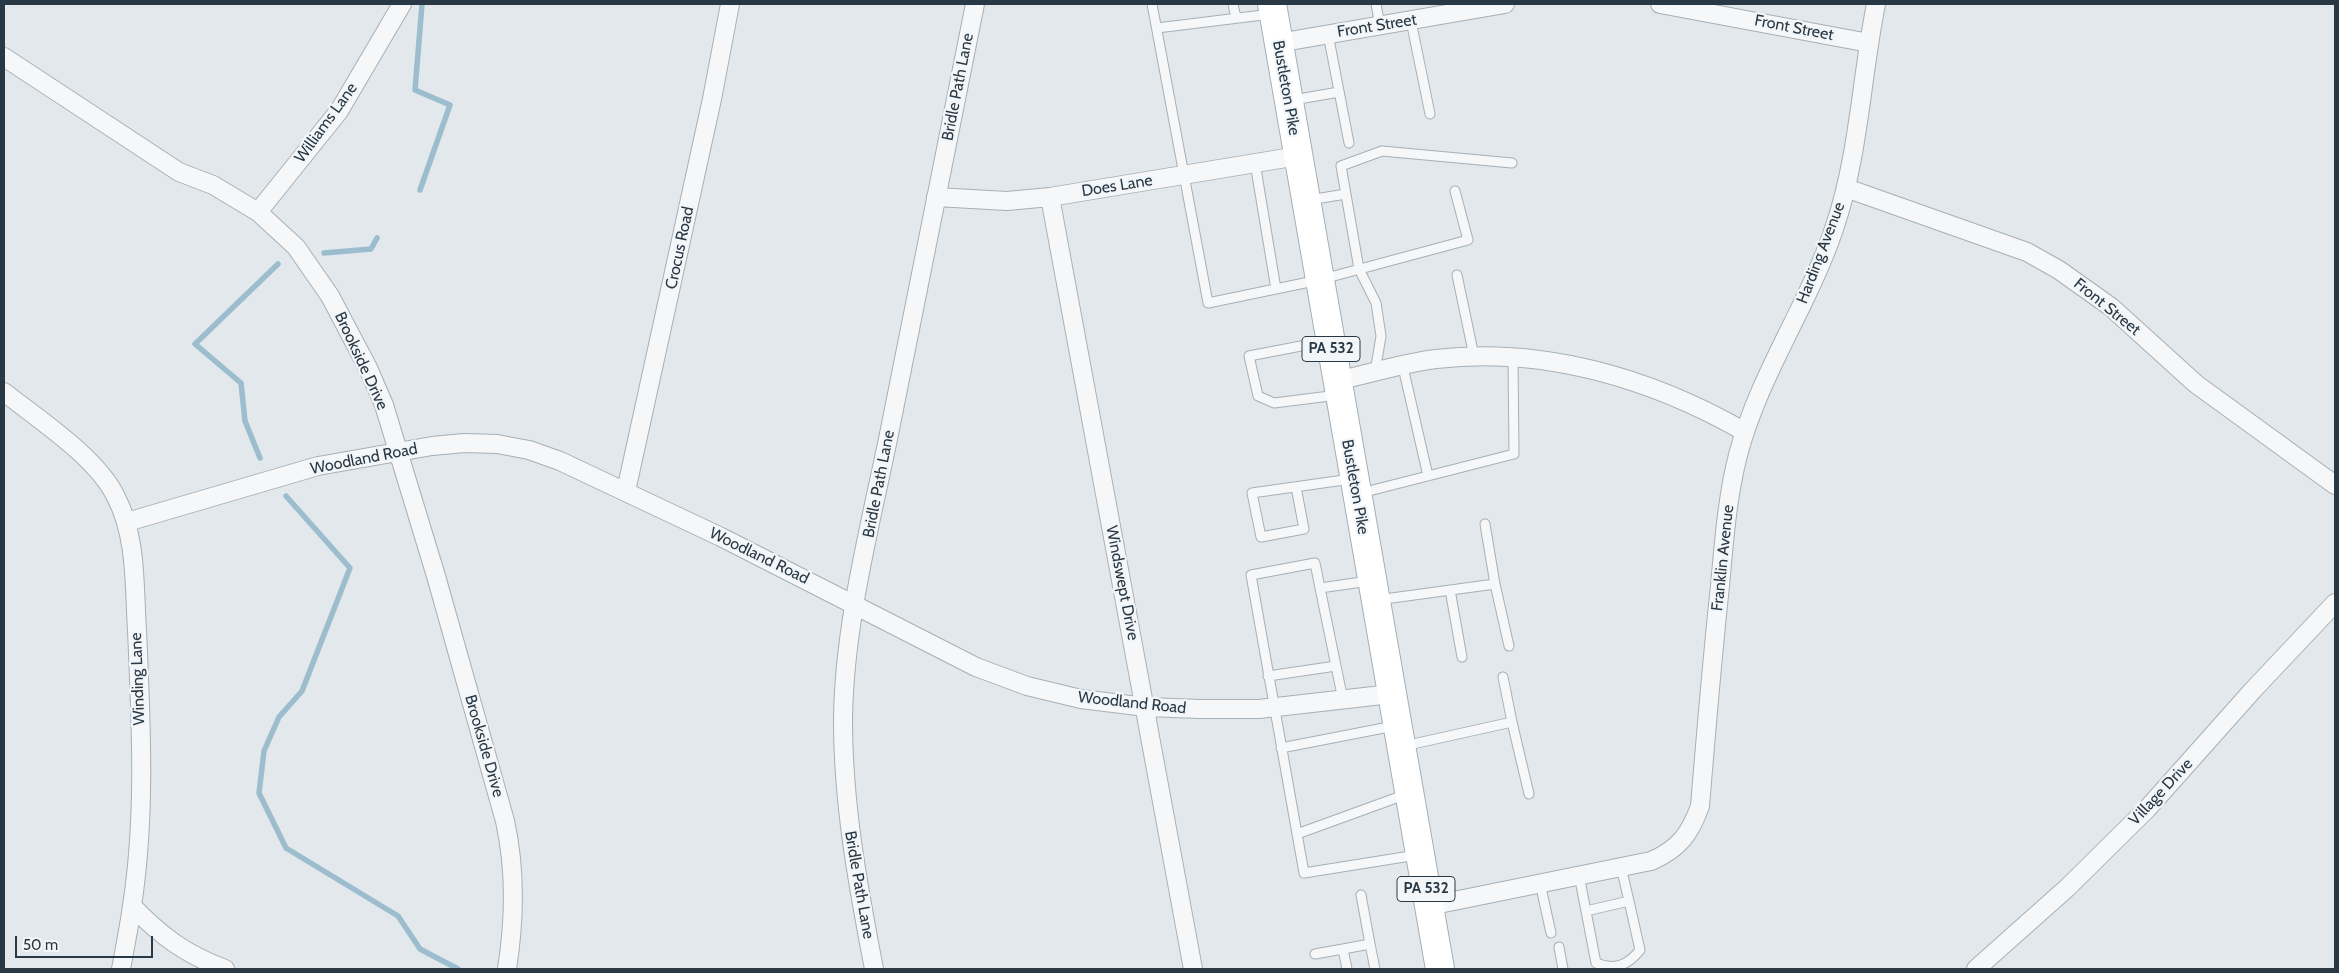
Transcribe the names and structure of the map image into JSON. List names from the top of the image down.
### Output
{
  "streets": {
    "main road": ["Bustleton Pike", "PA 532"],
    "street": [
      "Front Street",
      "Bridle Path Lane",
      "Williams Lane",
      "Does Lane",
      "Crocus Road",
      "Harding Avenue",
      "Brookside Drive",
      "Woodland Road",
      "Franklin Avenue",
      "Windswept Drive",
      "Winding Lane",
      "Village Drive"
    ]
  },
  "crossings": [
    ["Front Street", "Bustleton Pike"],
    ["Front Street", "Harding Avenue"],
    ["Bridle Path Lane", "Does Lane"],
    ["Bridle Path Lane", "Woodland Road"],
    ["Bustleton Pike", "Does Lane"],
    ["Bustleton Pike", "Woodland Road"],
    ["Bustleton Pike", "Franklin Avenue"],
    ["Williams Lane", "Brookside Drive"],
    ["Does Lane", "Windswept Drive"],
    ["Crocus Road", "Woodland Road"],
    ["Harding Avenue", "Franklin Avenue"],
    ["Brookside Drive", "Woodland Road"],
    ["Woodland Road", "Windswept Drive"],
    ["Woodland Road", "Winding Lane"]
  ],
  "scale_bar": "50 m"
}
